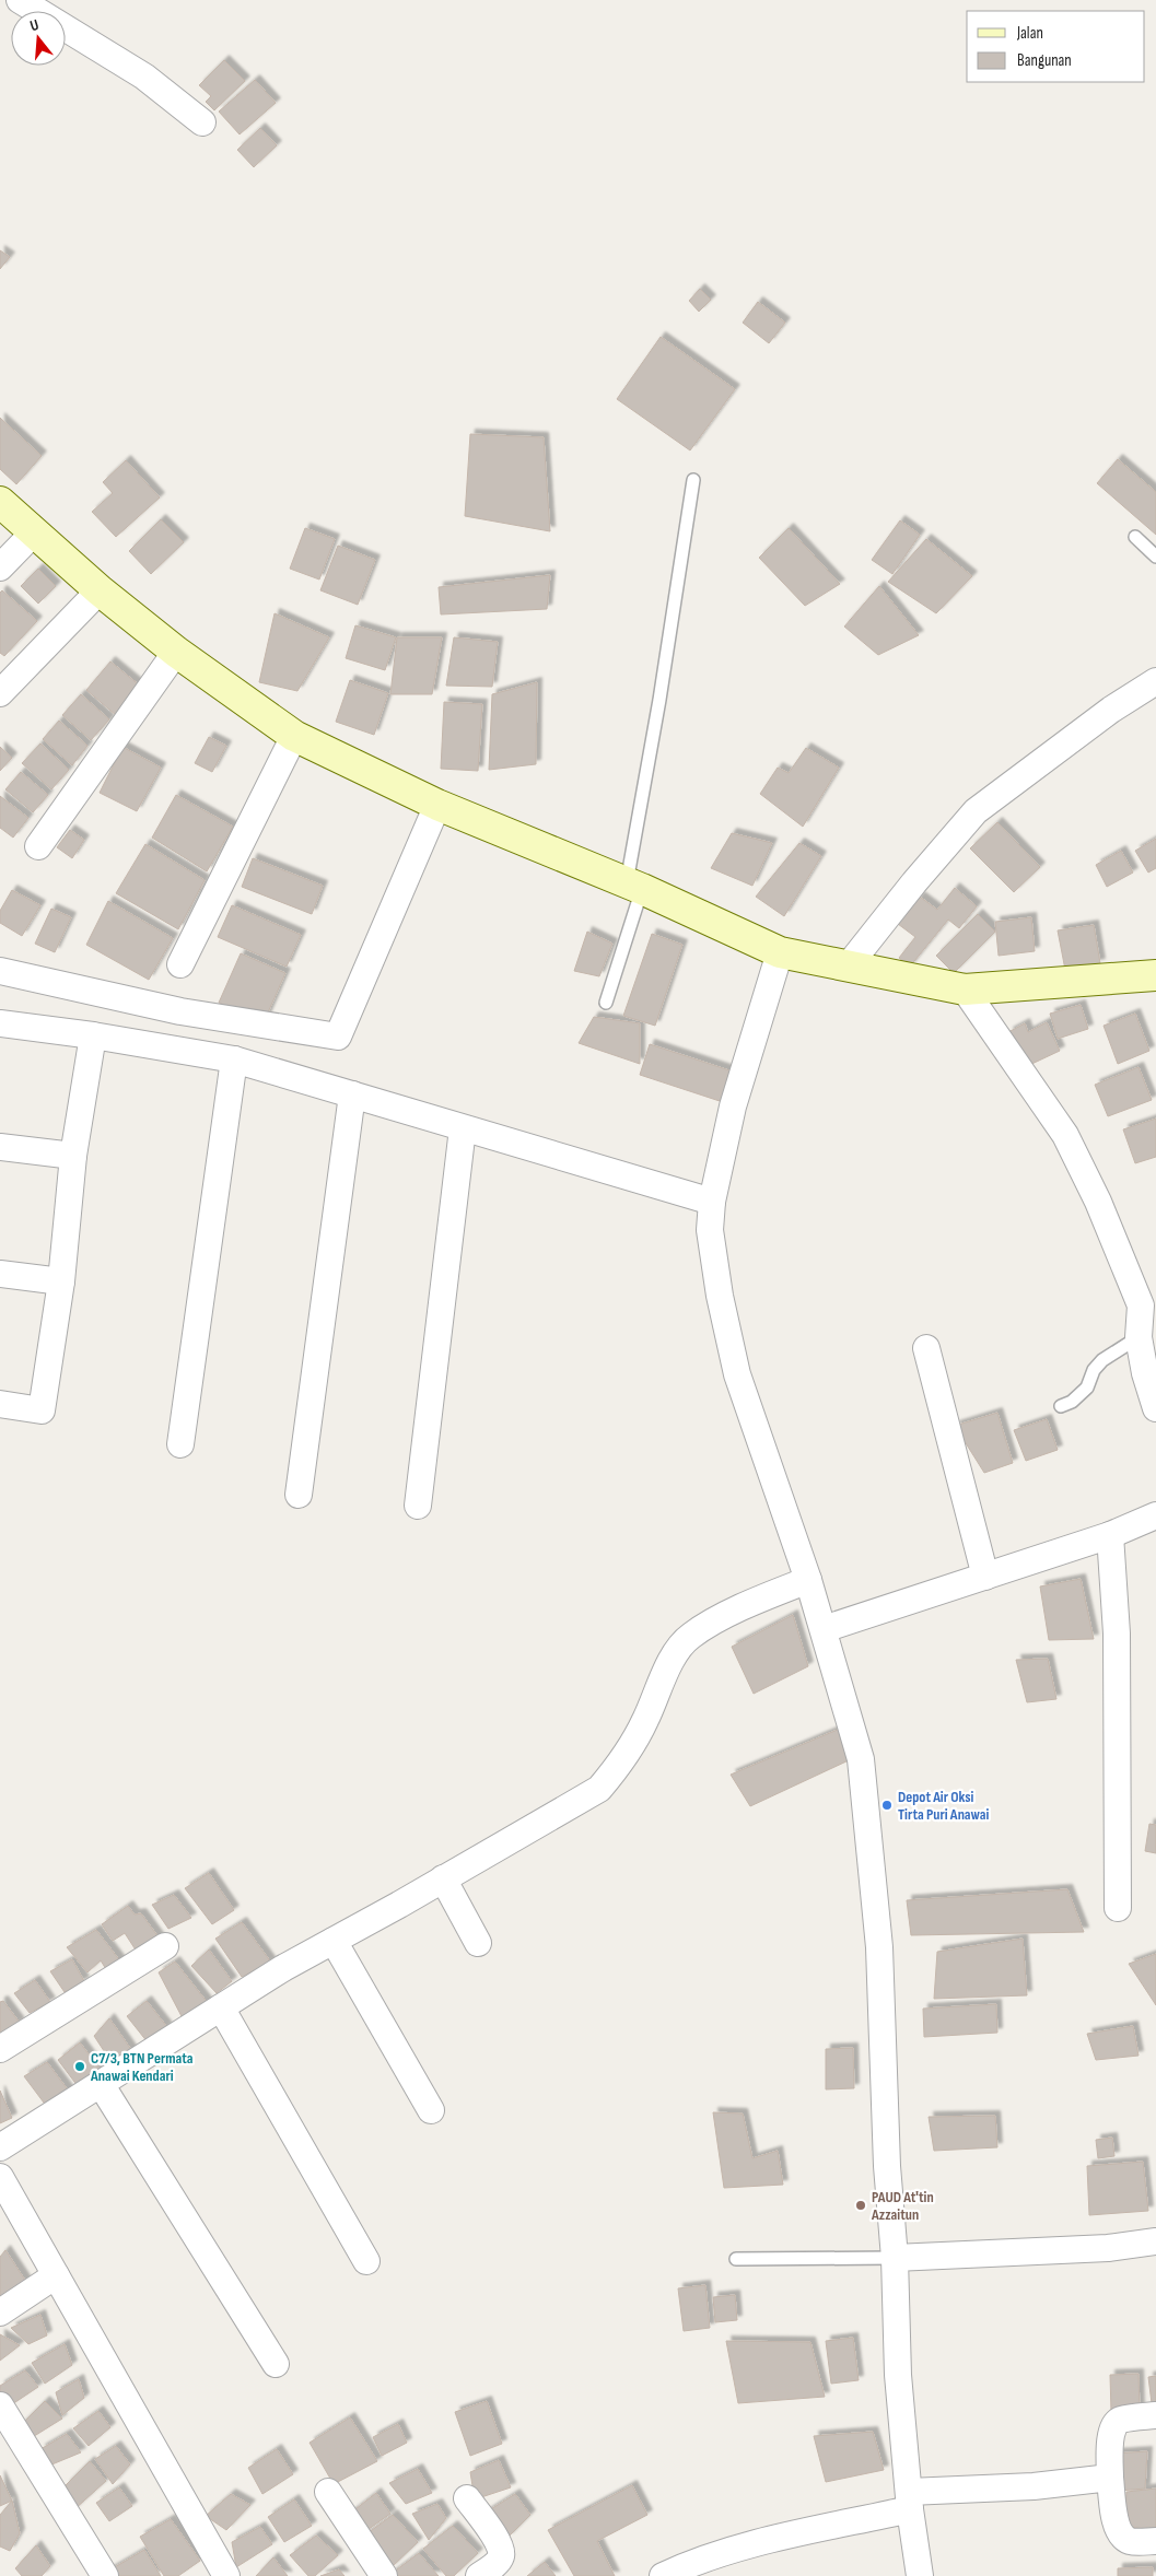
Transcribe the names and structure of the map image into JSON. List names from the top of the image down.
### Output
{
  "places": ["Depot Air Oksi Tirta Puri Anawai", "C7/3, BTN Permata Anawai Kendari", "PAUD At'tin Azzaitun"],
  "legend": ["Jalan", "Bangunan"],
  "north": "top"
}
